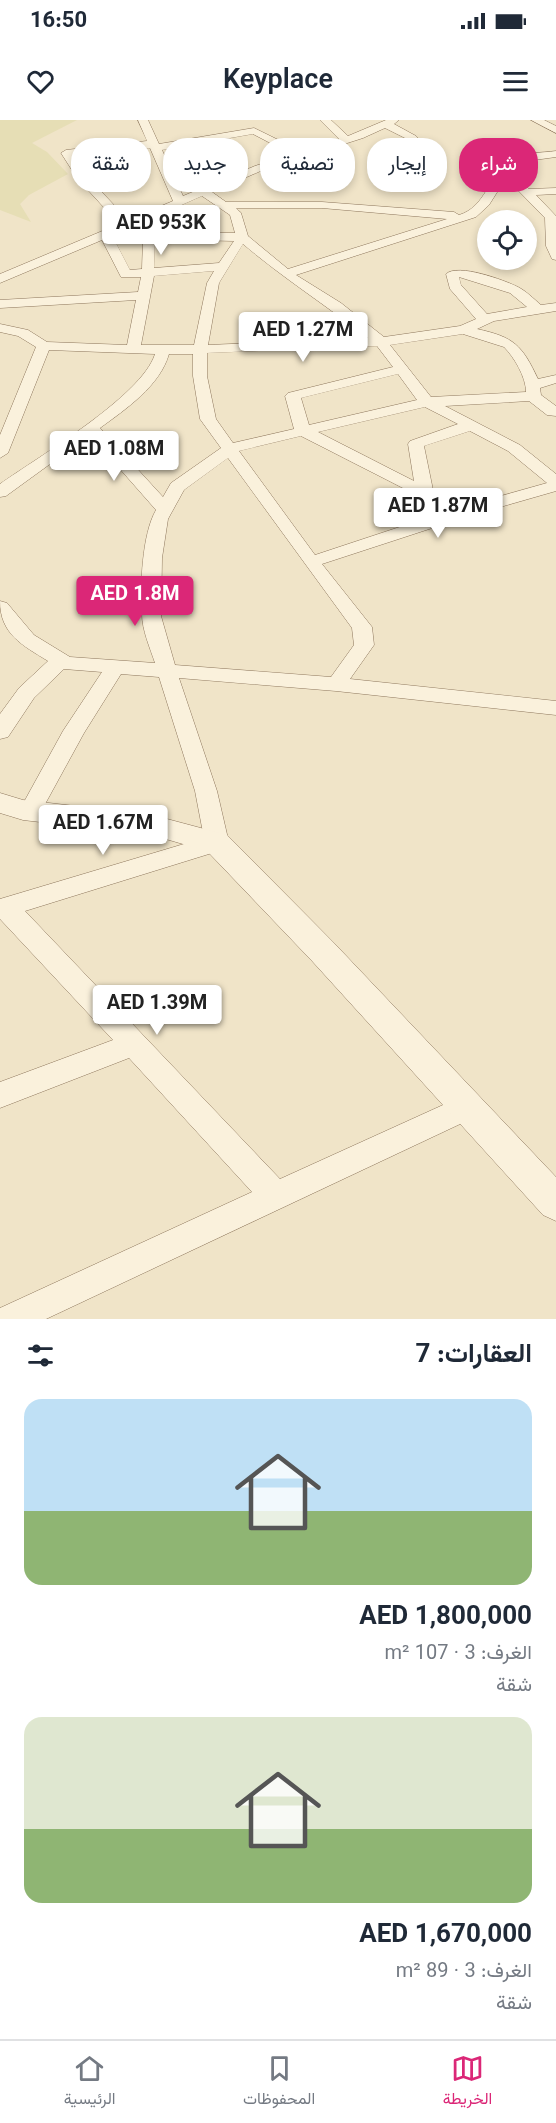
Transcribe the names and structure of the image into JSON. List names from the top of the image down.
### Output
{
  "page": {
    "status": "16:50",
    "header": "Keyplace",
    "chip": [
      "شراء",
      "إيجار",
      "تصفية",
      "جديد",
      "شقة"
    ],
    "price": [
      "AED 953K",
      "AED 1.27M",
      "AED 1.08M",
      "AED 1.87M",
      "AED 1.8M",
      "AED 1.67M",
      "AED 1.39M"
    ],
    "heading": "العقارات: 7",
    "list": [
      {
        "name": "AED 1,800,000",
        "note": "الغرف: 3 · 107 m² · شقة"
      },
      {
        "name": "AED 1,670,000",
        "note": "الغرف: 3 · 89 m² · شقة"
      }
    ],
    "tabs": ["الخريطة", "المحفوظات", "الرئيسية"]
  }
}
